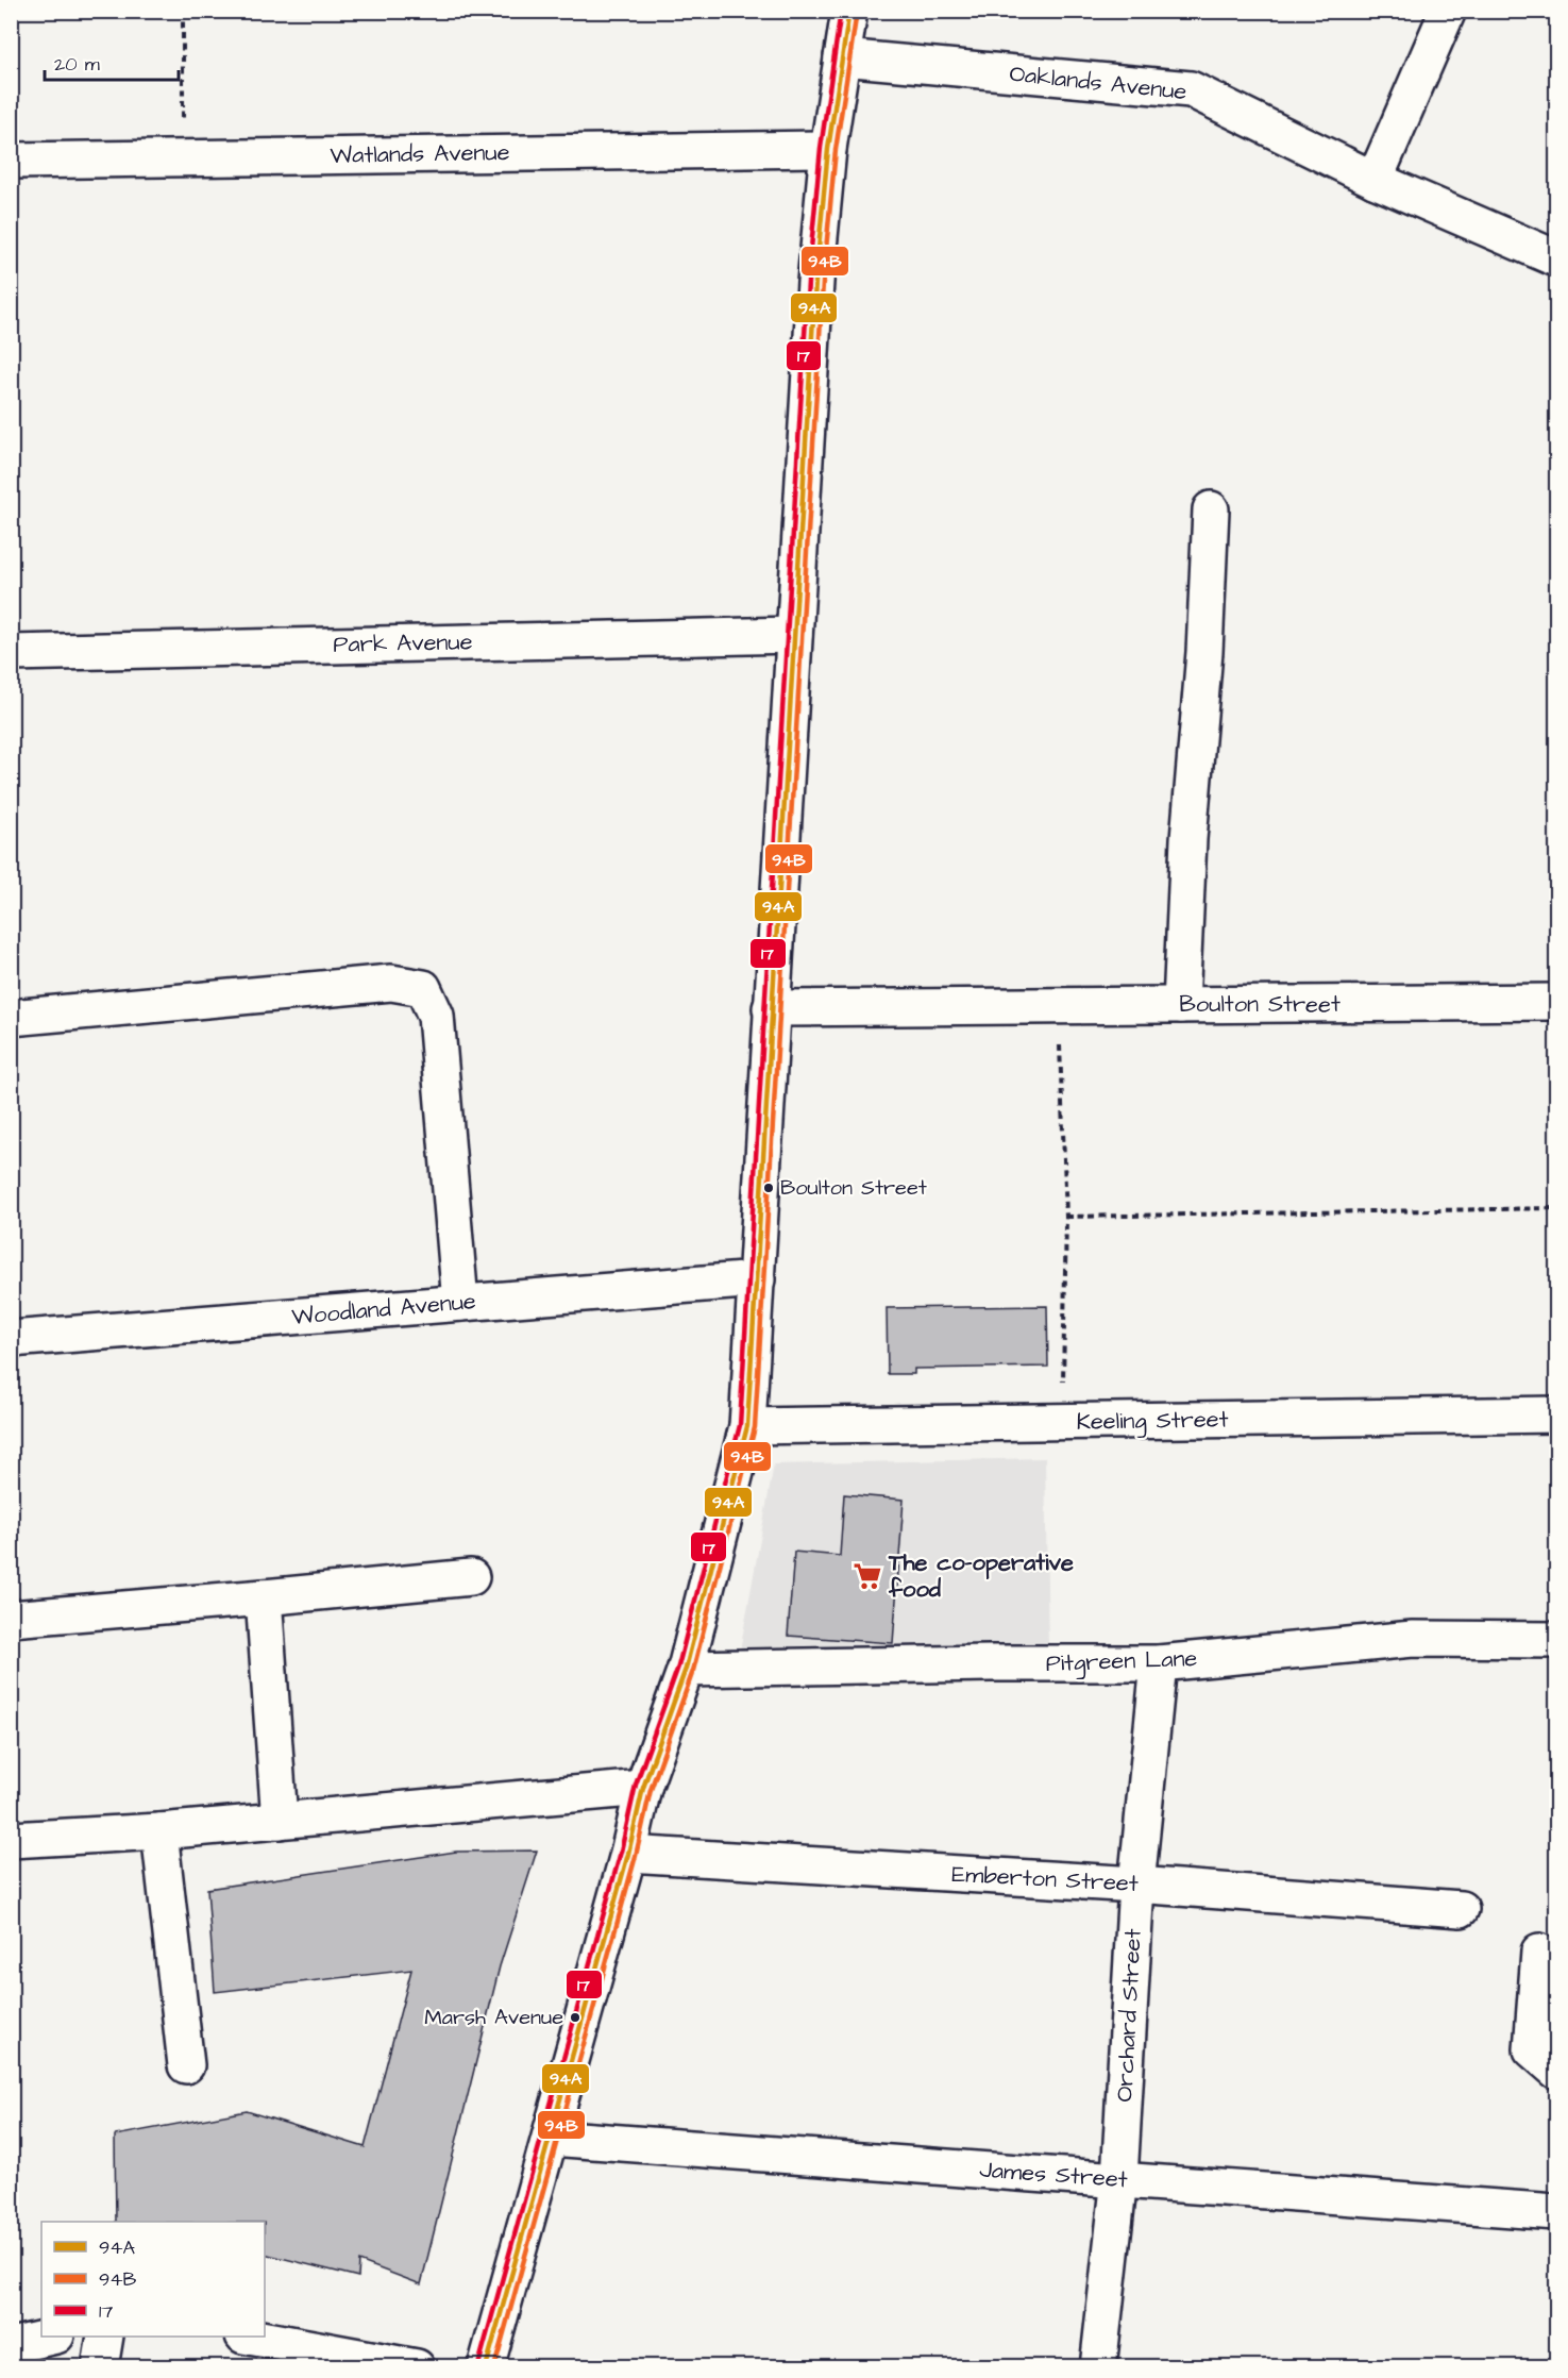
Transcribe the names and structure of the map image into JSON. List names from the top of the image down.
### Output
{
  "streets": {
    "street": [
      "Oaklands Avenue",
      "Watlands Avenue",
      "Park Avenue",
      "Boulton Street",
      "Woodland Avenue",
      "Keeling Street",
      "Pitgreen Lane",
      "Emberton Street",
      "Orchard Street",
      "James Street"
    ]
  },
  "crossings": [
    ["Pitgreen Lane", "Orchard Street"],
    ["Emberton Street", "Orchard Street"],
    ["Orchard Street", "James Street"]
  ],
  "places": {
    "other": ["Boulton Street", "Marsh Avenue"],
    "supermarket": ["The co-operative food"]
  },
  "lines": ["transit line 94A", "transit line 17", "transit line 94B"],
  "legend": ["94A", "94B", "17"],
  "scale_bar": "20 m"
}
